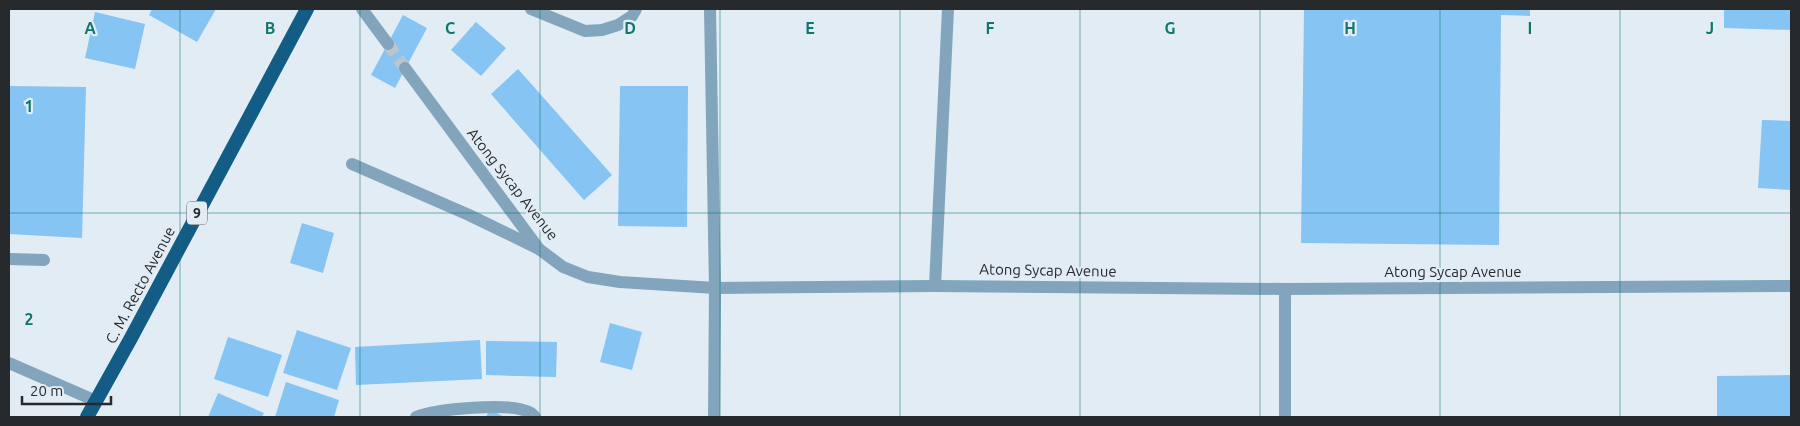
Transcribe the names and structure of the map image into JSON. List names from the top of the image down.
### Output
{
  "streets": {
    "highway": ["9", "C. M. Recto Avenue"],
    "street": ["Atong Sycap Avenue"]
  },
  "scale_bar": "20 m",
  "grid": {
    "columns": [
      "A",
      "B",
      "C",
      "D",
      "E",
      "F",
      "G",
      "H",
      "I",
      "J"
    ],
    "rows": ["1", "2"]
  }
}
